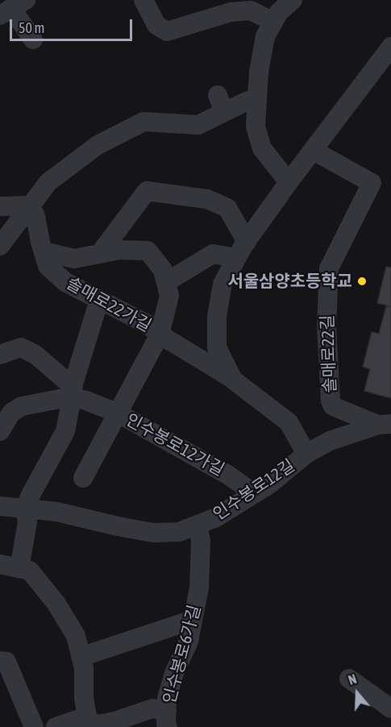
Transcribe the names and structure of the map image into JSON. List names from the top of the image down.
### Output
{
  "streets": {
    "street": [
      "솔매로22가길",
      "솔매로22길",
      "인수봉로12가길",
      "인수봉로12길",
      "인수봉로6가길"
    ]
  },
  "crossings": [
    ["솔매로22가길", "인수봉로12가길"],
    ["솔매로22길", "인수봉로12길"],
    ["인수봉로12가길", "인수봉로12길"],
    ["인수봉로12길", "인수봉로6가길"]
  ],
  "places": ["서울삼양초등학교"],
  "scale_bar": "50 m",
  "north": "top"
}
